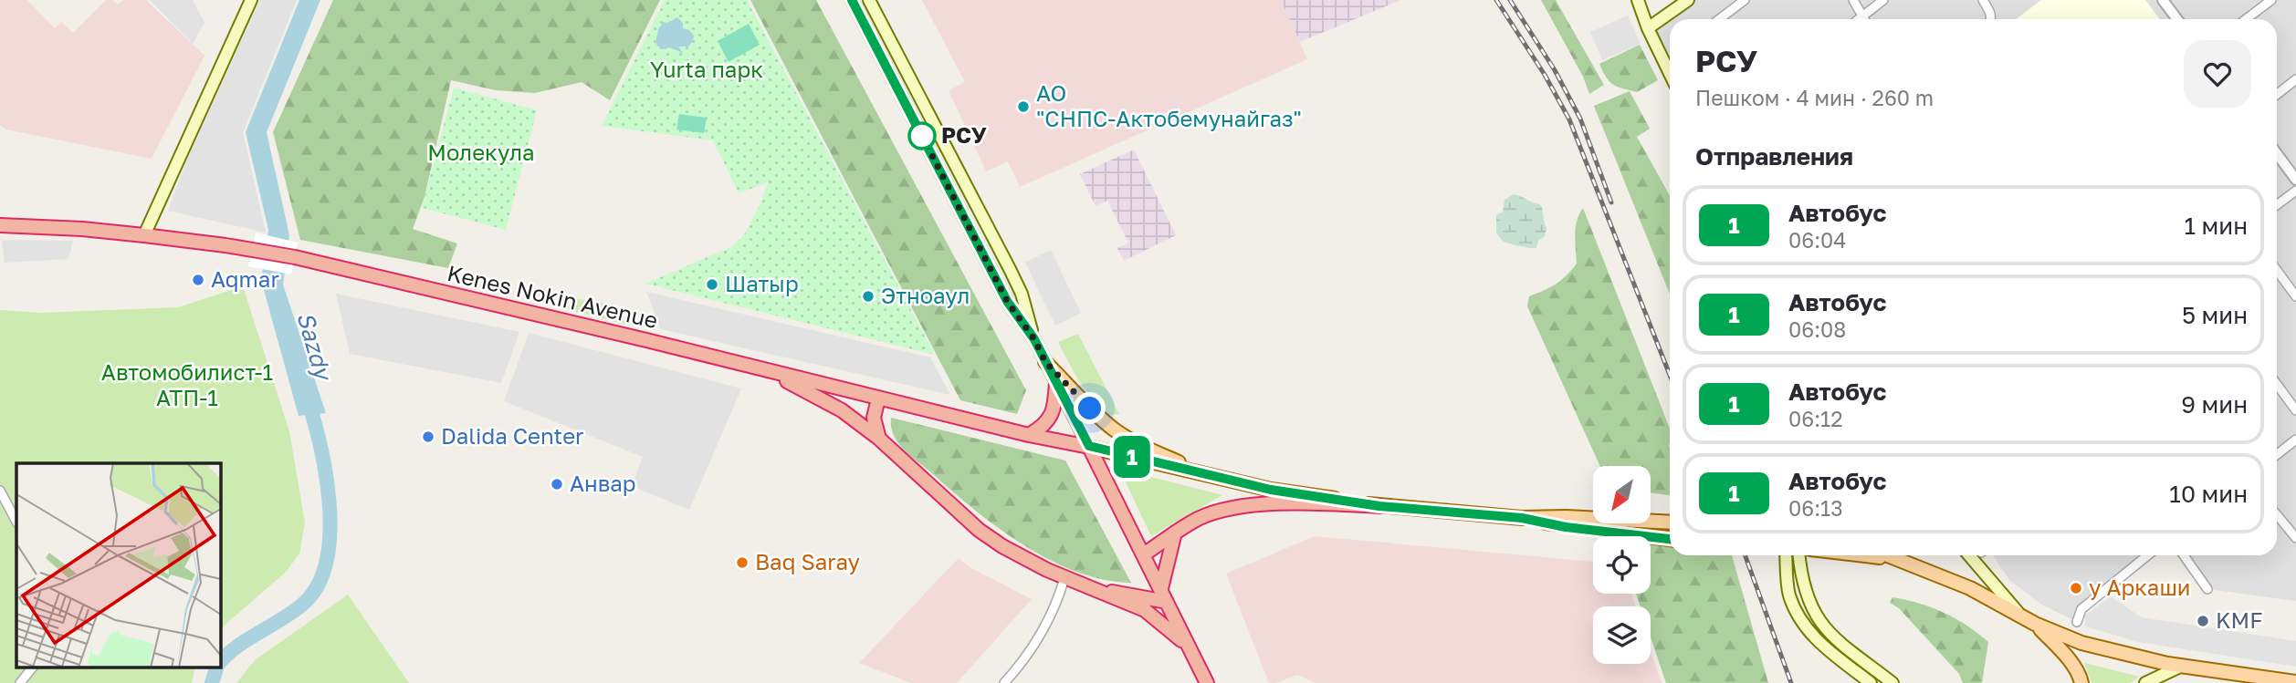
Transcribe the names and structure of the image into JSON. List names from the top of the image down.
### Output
{
  "streets": {
    "highway": ["Kenes Nokin Avenue"]
  },
  "water": ["Sazdy"],
  "parks": ["Yurta парк", "Молекула", "Автомобилист-1 АТП-1"],
  "places": [
    "АО \"СНПС-Актобемунайгаз\"",
    "РСУ",
    "Aqmar",
    "Шатыр",
    "Этноаул",
    "Dalida Center",
    "Анвар",
    "Baq Saray",
    "у Аркаши",
    "KMF"
  ],
  "lines": ["bus line 1"],
  "north": "bottom left",
  "page": {
    "on_map": "1",
    "heading": [
      ["РСУ", "Пешком · 4 мин · 260 m"],
      "Отправления"
    ],
    "list": [
      {
        "mark": "1",
        "name": "Автобус",
        "note": "06:04",
        "value": "1 мин"
      },
      {
        "mark": "1",
        "name": "Автобус",
        "note": "06:08",
        "value": "5 мин"
      },
      {
        "mark": "1",
        "name": "Автобус",
        "note": "06:12",
        "value": "9 мин"
      },
      {
        "mark": "1",
        "name": "Автобус",
        "note": "06:13",
        "value": "10 мин"
      }
    ]
  }
}
